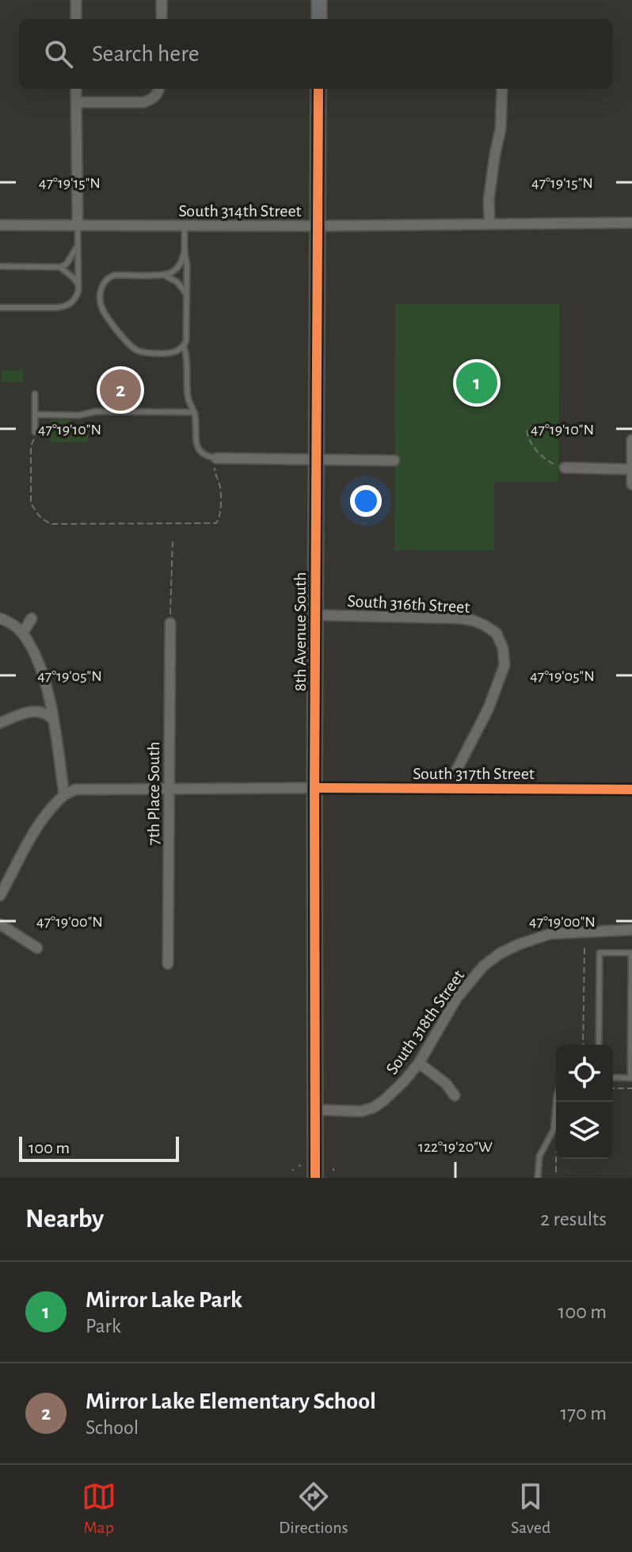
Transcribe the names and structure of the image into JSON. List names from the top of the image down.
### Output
{
  "streets": {
    "street": [
      "South 314th Street",
      "South 316th Street",
      "8th Avenue South",
      "South 317th Street",
      "7th Place South",
      "South 318th Street"
    ]
  },
  "crossings": [
    ["South 314th Street", "8th Avenue South"],
    ["South 316th Street", "8th Avenue South"],
    ["South 316th Street", "South 317th Street"],
    ["8th Avenue South", "South 317th Street"],
    ["8th Avenue South", "South 318th Street"],
    ["South 317th Street", "7th Place South"]
  ],
  "scale_bar": "100 m",
  "page": {
    "search": "Search here",
    "pins": ["1", "2"],
    "scale": "100 m",
    "heading": ["Nearby", "2 results"],
    "list": [
      {
        "mark": "1",
        "name": "Mirror Lake Park",
        "note": "Park",
        "value": "100 m"
      },
      {
        "mark": "2",
        "name": "Mirror Lake Elementary School",
        "note": "School",
        "value": "170 m"
      }
    ],
    "nav": ["Map", "Directions", "Saved"]
  },
  "coordinates": [
    "47°19'15\"N",
    "47°19'10\"N",
    "47°19'05\"N",
    "47°19'00\"N",
    "122°19'20\"W"
  ]
}
